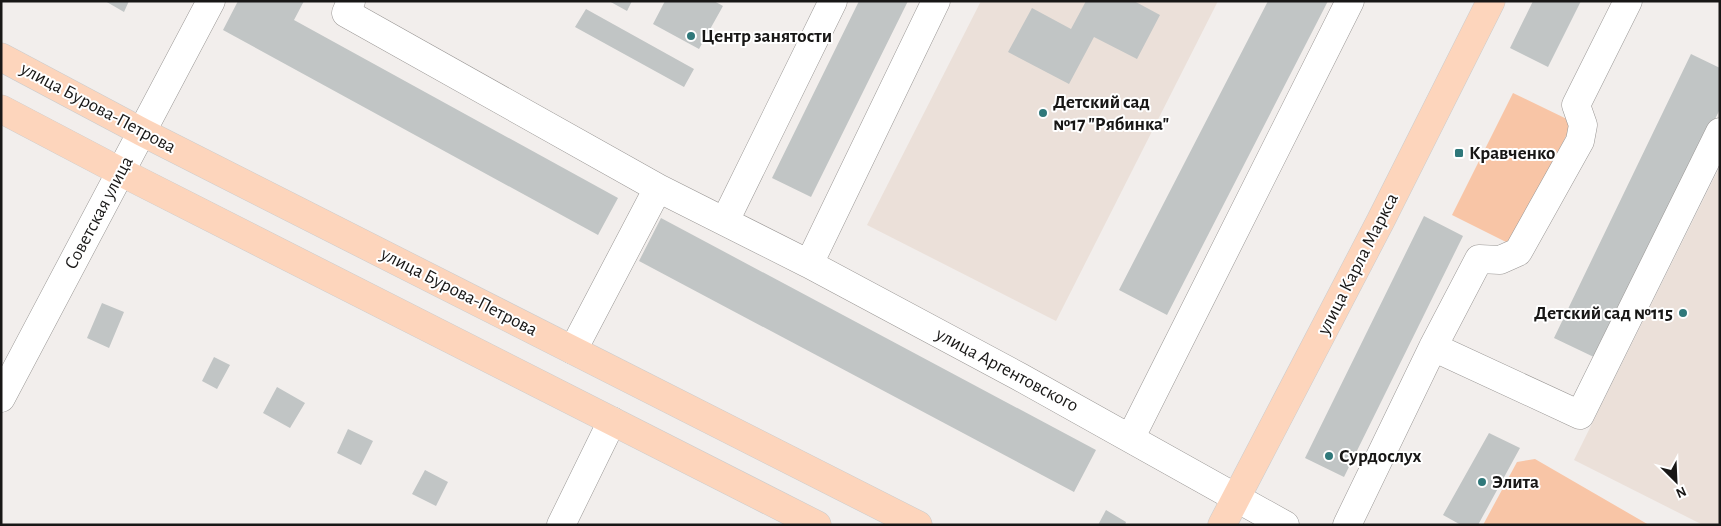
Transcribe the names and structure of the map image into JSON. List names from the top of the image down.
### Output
{
  "streets": {
    "main road": ["улица Бурова-Петрова", "улица Карла Маркса"],
    "street": ["Советская улица", "улица Аргентовского"]
  },
  "crossings": [
    ["улица Бурова-Петрова", "Советская улица"],
    ["улица Карла Маркса", "улица Аргентовского"]
  ],
  "places": {
    "other": [
      "Центр занятости",
      "Детский сад №17 \"Рябинка\"",
      "Детский сад №115",
      "Сурдослух",
      "Элита"
    ],
    "transit": ["Кравченко"]
  },
  "north": "bottom right"
}
